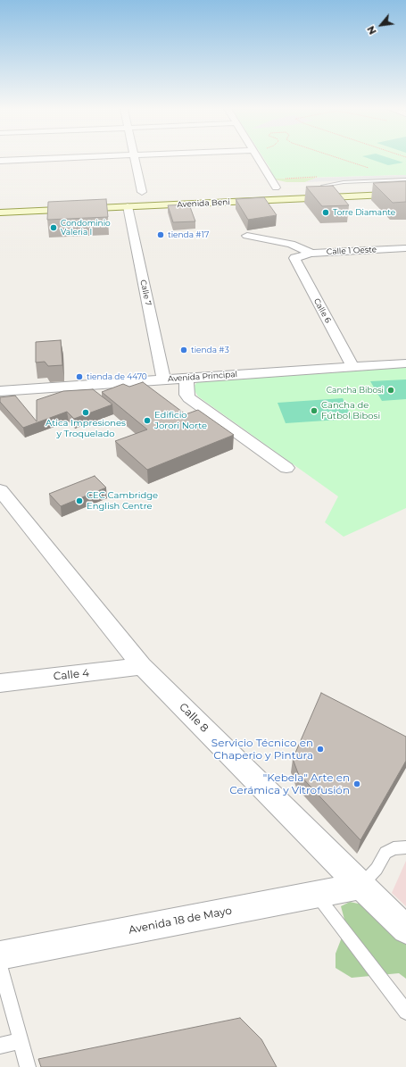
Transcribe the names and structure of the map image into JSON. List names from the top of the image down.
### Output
{
  "streets": {
    "street": [
      "Avenida Beni",
      "Calle 1 Oeste",
      "Calle 7",
      "Calle 6",
      "Avenida Principal",
      "Calle 4",
      "Calle 8",
      "Avenida 18 de Mayo"
    ]
  },
  "crossings": [
    ["Avenida Beni", "Calle 7"],
    ["Calle 1 Oeste", "Calle 6"],
    ["Calle 7", "Avenida Principal"],
    ["Calle 6", "Avenida Principal"],
    ["Calle 4", "Calle 8"],
    ["Calle 8", "Avenida 18 de Mayo"]
  ],
  "places": [
    "Torre Diamante",
    "Condominio Valeria I",
    "tienda #17",
    "tienda #3",
    "tienda de 4470",
    "Cancha Bibosi",
    "Cancha de Fútbol Bibosi",
    "Atica Impresiones y Troquelado",
    "Edificio Jorori Norte",
    "CEC Cambridge English Centre",
    "Servicio Técnico en Chaperio y Pintura",
    "\"Kebela\" Arte en Cerámica y Vitrofusión"
  ],
  "north": "bottom left"
}
